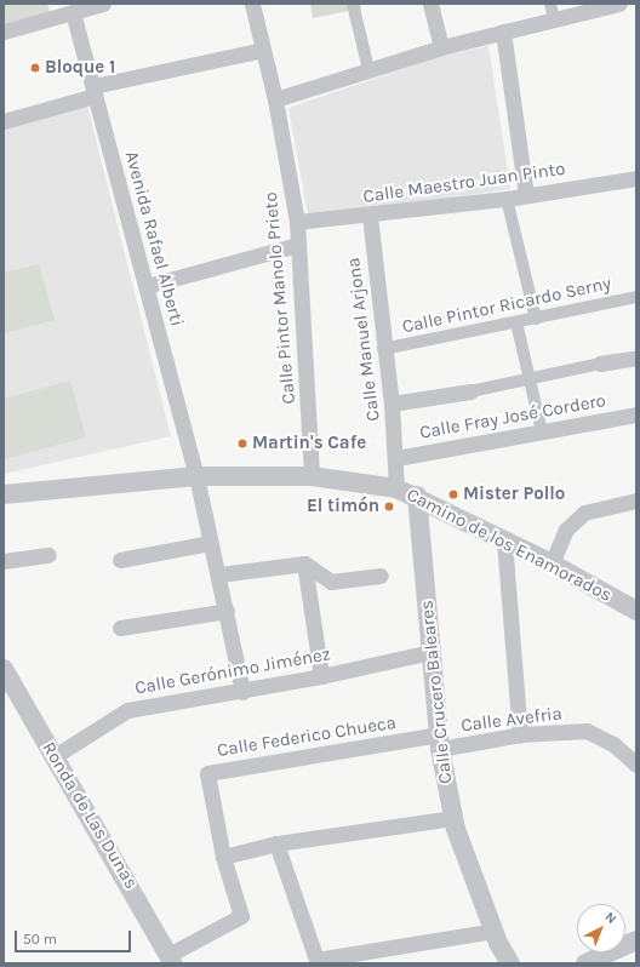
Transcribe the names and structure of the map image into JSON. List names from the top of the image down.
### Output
{
  "streets": {
    "street": [
      "Calle Maestro Juan Pinto",
      "Avenida Rafael Alberti",
      "Calle Pintor Manolo Prieto",
      "Calle Pintor Ricardo Serny",
      "Calle Manuel Arjona",
      "Calle Fray José Cordero",
      "Camino de los Enamorados",
      "Calle Gerónimo Jiménez",
      "Calle Crucero Baleares",
      "Calle Avefria",
      "Calle Federico Chueca",
      "Ronda de Las Dunas"
    ]
  },
  "crossings": [
    ["Calle Maestro Juan Pinto", "Calle Pintor Manolo Prieto"],
    ["Calle Maestro Juan Pinto", "Calle Manuel Arjona"],
    ["Avenida Rafael Alberti", "Camino de los Enamorados"],
    ["Avenida Rafael Alberti", "Calle Gerónimo Jiménez"],
    ["Calle Pintor Manolo Prieto", "Camino de los Enamorados"],
    ["Calle Pintor Ricardo Serny", "Calle Manuel Arjona"],
    ["Calle Manuel Arjona", "Calle Fray José Cordero"],
    ["Calle Manuel Arjona", "Camino de los Enamorados"],
    ["Camino de los Enamorados", "Calle Crucero Baleares"],
    ["Calle Gerónimo Jiménez", "Calle Crucero Baleares"],
    ["Calle Gerónimo Jiménez", "Ronda de Las Dunas"],
    ["Calle Crucero Baleares", "Calle Avefria"],
    ["Calle Crucero Baleares", "Calle Federico Chueca"],
    ["Calle Avefria", "Calle Federico Chueca"],
    ["Calle Federico Chueca", "Ronda de Las Dunas"]
  ],
  "places": [
    "Bloque 1",
    "Martin's Cafe",
    "Mister Pollo",
    "El timón"
  ],
  "scale_bar": "50 m",
  "north": "top right"
}
